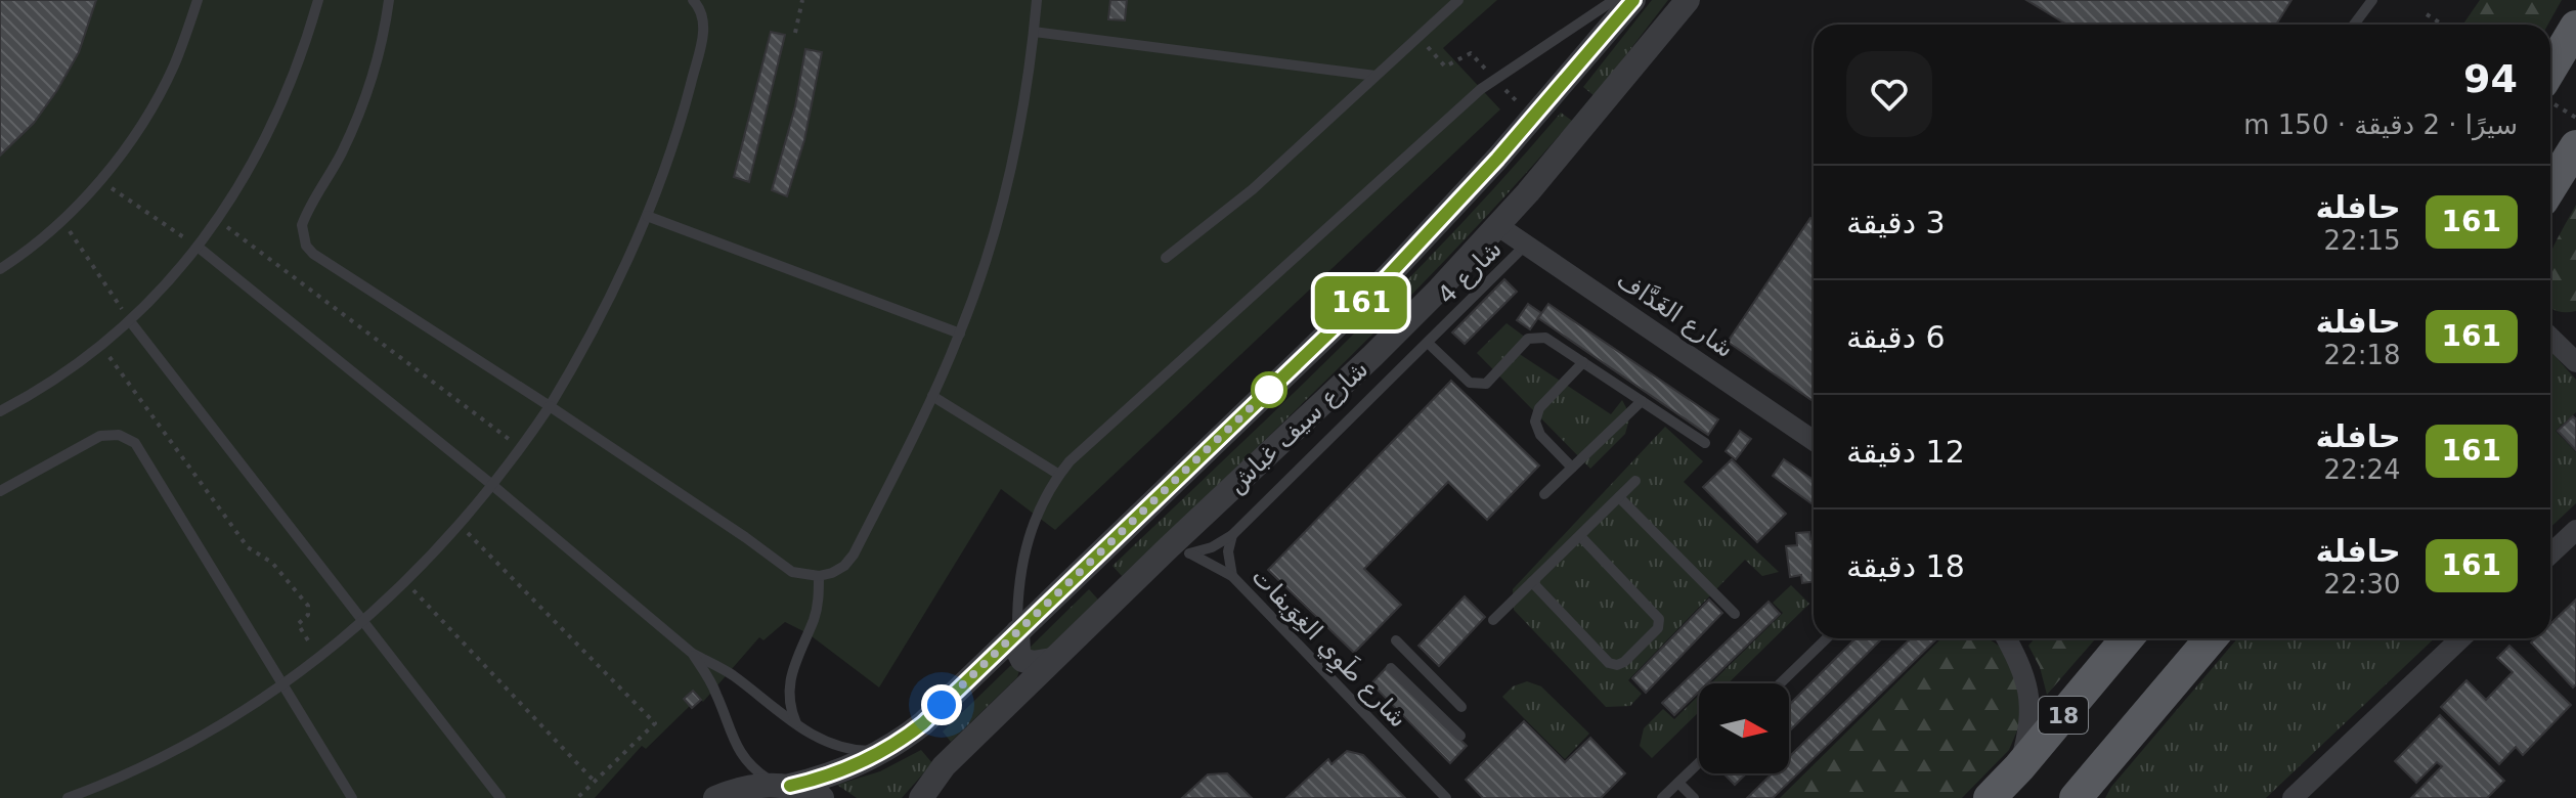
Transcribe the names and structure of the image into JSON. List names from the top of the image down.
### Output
{
  "streets": {
    "main road": ["18"],
    "street": ["شارع الغَدَّاف", "شارع سيف غباش"],
    "lane": ["شارع 4", "شارع طَوِي الغِوَيفات"]
  },
  "crossings": [
    ["شارع 4", "شارع الغَدَّاف"],
    ["شارع 4", "شارع سيف غباش"],
    ["شارع 4", "شارع طَوِي الغِوَيفات"],
    ["شارع الغَدَّاف", "شارع سيف غباش"],
    ["شارع سيف غباش", "شارع طَوِي الغِوَيفات"]
  ],
  "lines": ["bus line 161"],
  "north": "right",
  "page": {
    "on_map": "161",
    "heading": ["94", "سيرًا · 2 دقيقة · 150 m"],
    "list": [
      {
        "mark": "161",
        "name": "حافلة",
        "note": "22:15",
        "value": "3 دقيقة"
      },
      {
        "mark": "161",
        "name": "حافلة",
        "note": "22:18",
        "value": "6 دقيقة"
      },
      {
        "mark": "161",
        "name": "حافلة",
        "note": "22:24",
        "value": "12 دقيقة"
      },
      {
        "mark": "161",
        "name": "حافلة",
        "note": "22:30",
        "value": "18 دقيقة"
      }
    ]
  }
}
